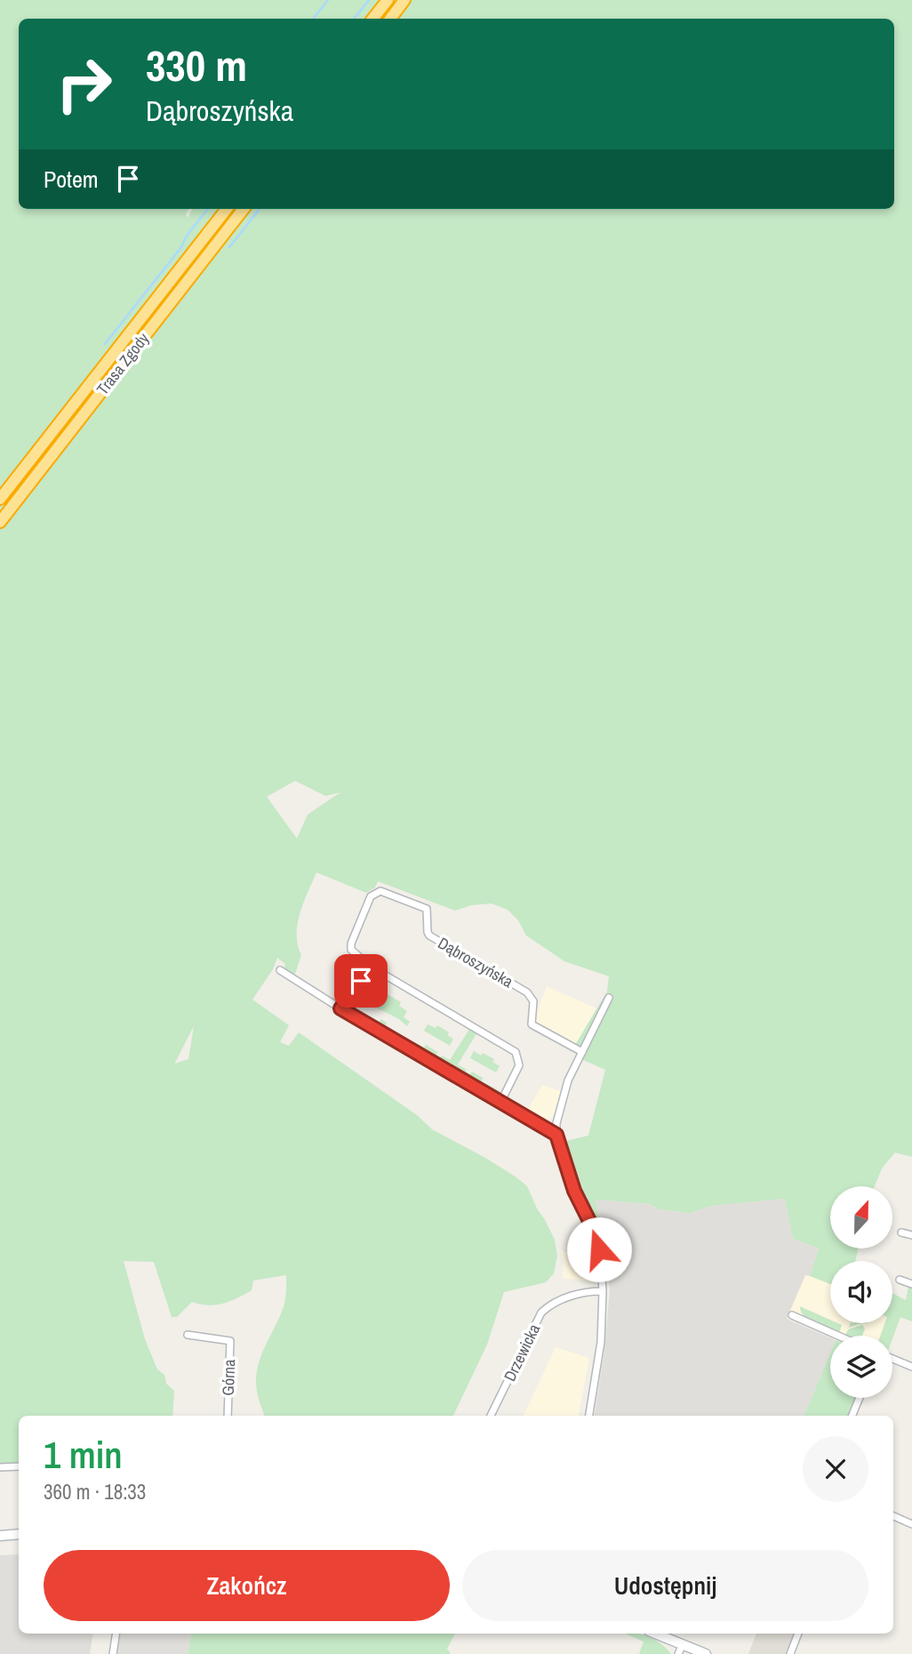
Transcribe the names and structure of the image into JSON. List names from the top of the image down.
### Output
{
  "streets": {
    "highway": ["Trasa Zgody"],
    "street": ["Dąbroszyńska", "Drzewicka", "Górna"]
  },
  "north": "top",
  "page": {
    "turn": ["330 m", "Dąbroszyńska"],
    "then": "Potem",
    "heading": ["1 min", "360 m · 18:33"],
    "buttons": ["Zakończ", "Udostępnij"]
  }
}
